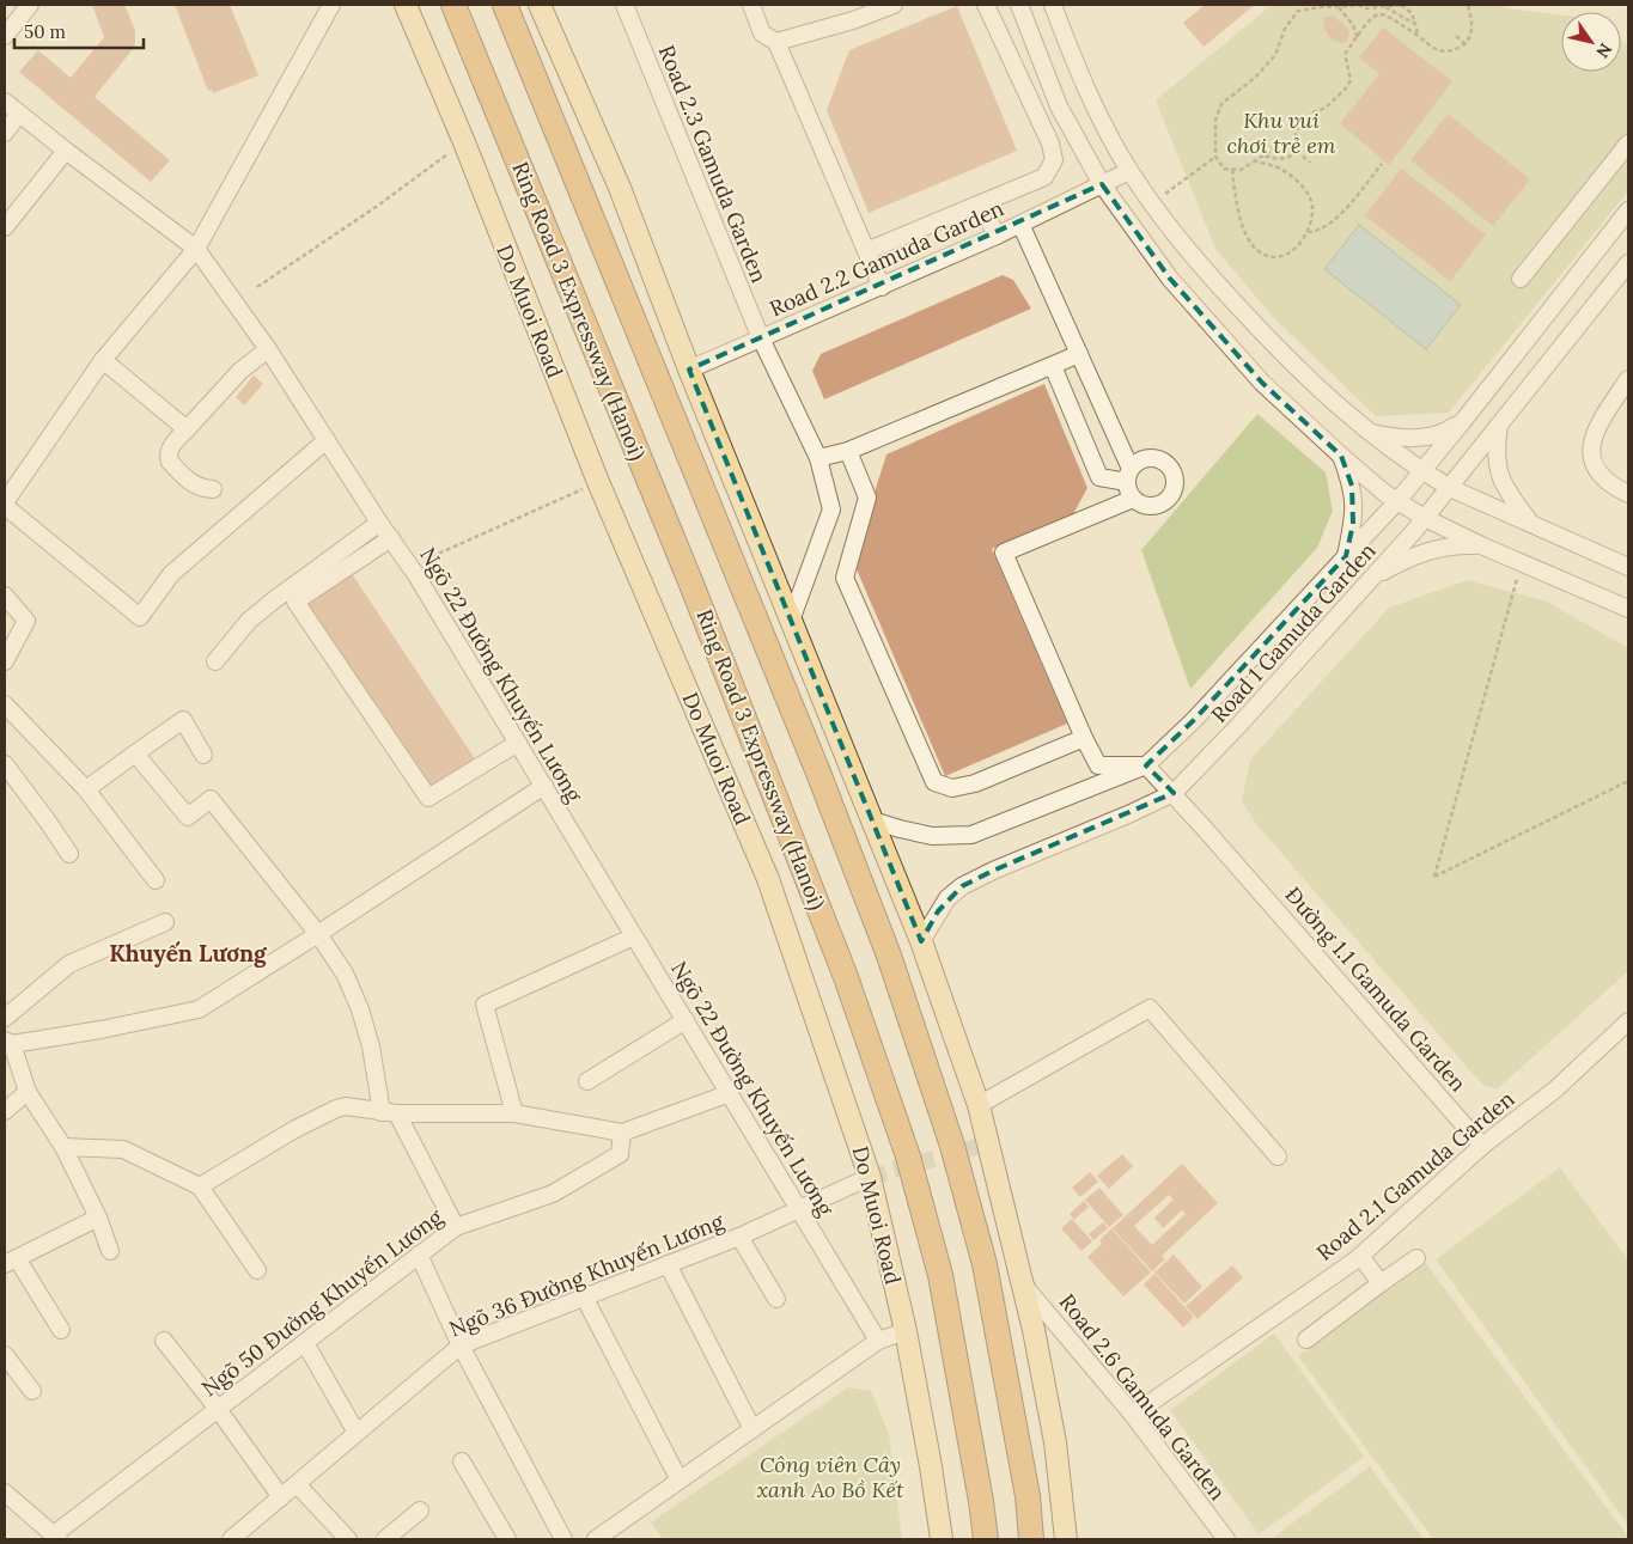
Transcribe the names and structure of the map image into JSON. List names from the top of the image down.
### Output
{
  "streets": {
    "highway": ["Ring Road 3 Expressway (Hanoi)"],
    "main road": ["Do Muoi Road"],
    "street": [
      "Road 2.3 Gamuda Garden",
      "Road 2.2 Gamuda Garden",
      "Road 1 Gamuda Garden",
      "Ngõ 22 Đường Khuyến Lương",
      "Đường 1.1 Gamuda Garden",
      "Road 2.1 Gamuda Garden",
      "Ngõ 36 Đường Khuyến Lương",
      "Ngõ 50 Đường Khuyến Lương",
      "Road 2.6 Gamuda Garden"
    ]
  },
  "crossings": [
    ["Road 2.3 Gamuda Garden", "Road 2.2 Gamuda Garden"],
    ["Do Muoi Road", "Ngõ 36 Đường Khuyến Lương"],
    ["Road 1 Gamuda Garden", "Đường 1.1 Gamuda Garden"],
    ["Ngõ 22 Đường Khuyến Lương", "Ngõ 36 Đường Khuyến Lương"],
    ["Đường 1.1 Gamuda Garden", "Road 2.1 Gamuda Garden"],
    ["Road 2.1 Gamuda Garden", "Road 2.6 Gamuda Garden"]
  ],
  "districts": ["Khuyến Lương"],
  "parks": ["Khu vui chơi trẻ em", "Công viên Cây xanh Ao Bồ Kết"],
  "scale_bar": "50 m",
  "north": "bottom right"
}
